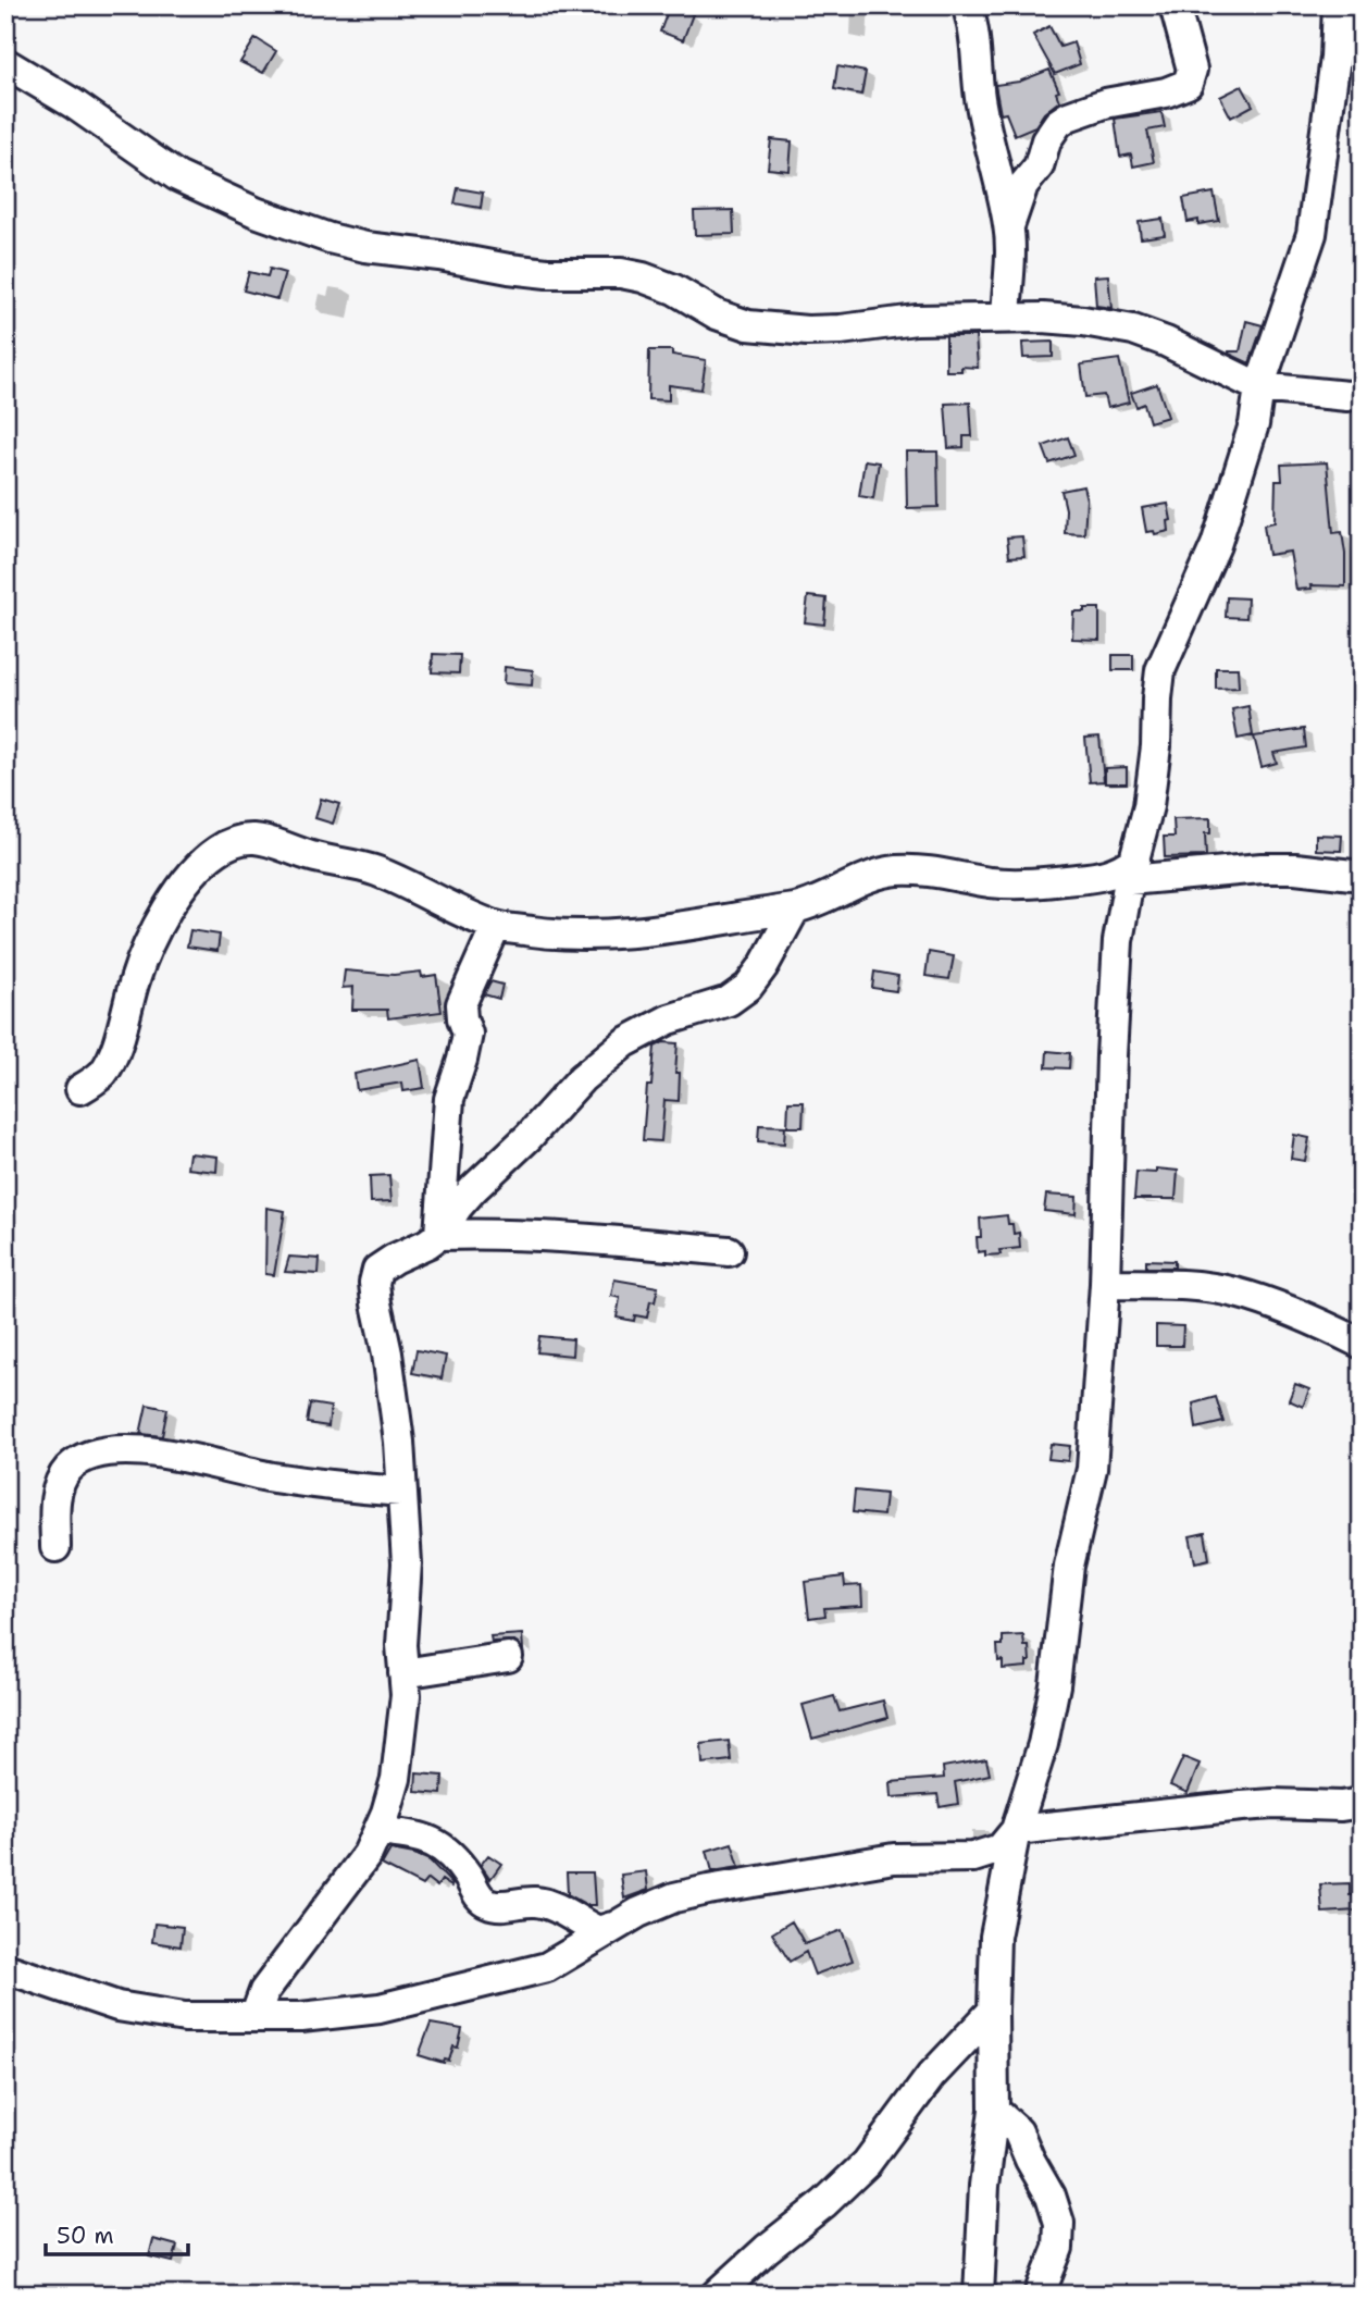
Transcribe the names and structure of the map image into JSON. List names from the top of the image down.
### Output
{
  "scale_bar": "50 m"
}
